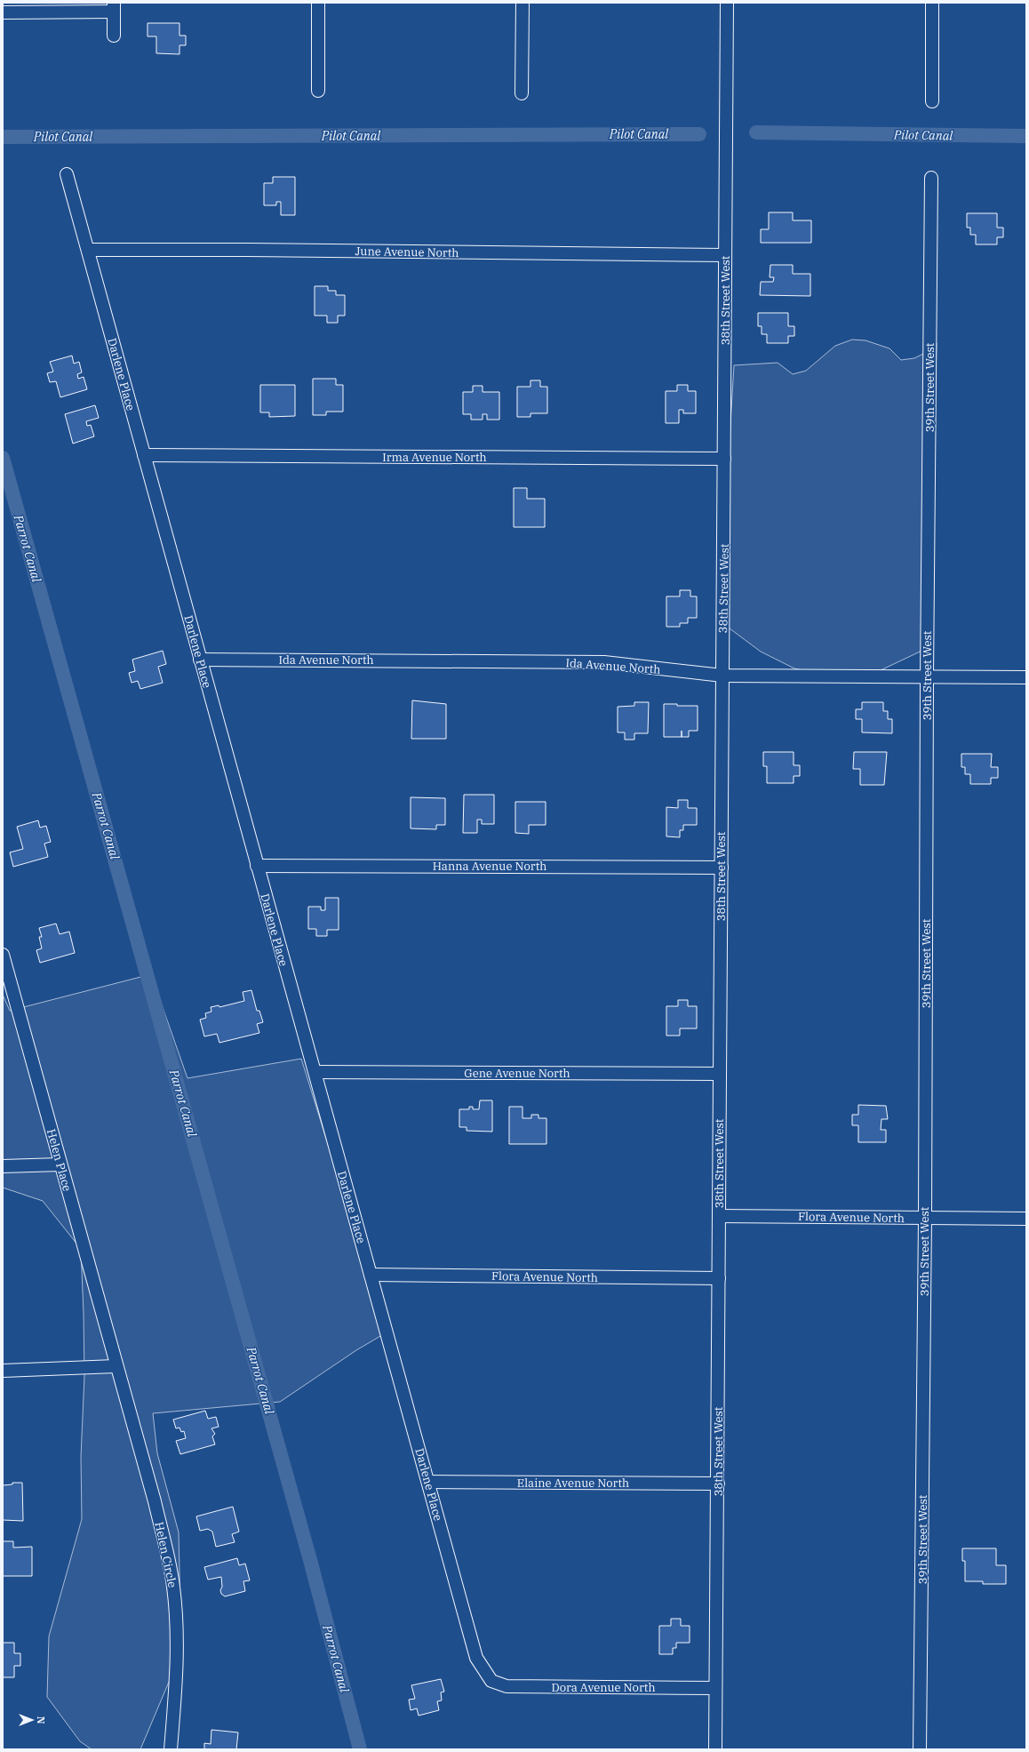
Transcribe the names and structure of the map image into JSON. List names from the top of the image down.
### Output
{
  "streets": {
    "street": [
      "June Avenue North",
      "38th Street West",
      "Darlene Place",
      "39th Street West",
      "Irma Avenue North",
      "Ida Avenue North",
      "Hanna Avenue North",
      "Gene Avenue North",
      "Helen Place",
      "Flora Avenue North",
      "Elaine Avenue North",
      "Helen Circle",
      "Dora Avenue North"
    ]
  },
  "crossings": [
    ["June Avenue North", "38th Street West"],
    ["June Avenue North", "Darlene Place"],
    ["38th Street West", "Irma Avenue North"],
    ["38th Street West", "Ida Avenue North"],
    ["38th Street West", "Hanna Avenue North"],
    ["38th Street West", "Gene Avenue North"],
    ["38th Street West", "Flora Avenue North"],
    ["38th Street West", "Elaine Avenue North"],
    ["38th Street West", "Dora Avenue North"],
    ["Darlene Place", "Irma Avenue North"],
    ["Darlene Place", "Ida Avenue North"],
    ["Darlene Place", "Hanna Avenue North"],
    ["Darlene Place", "Gene Avenue North"],
    ["Darlene Place", "Flora Avenue North"],
    ["Darlene Place", "Elaine Avenue North"],
    ["Darlene Place", "Dora Avenue North"],
    ["39th Street West", "Ida Avenue North"],
    ["39th Street West", "Flora Avenue North"],
    ["Helen Place", "Helen Circle"]
  ],
  "water": ["Pilot Canal", "Parrot Canal"],
  "north": "right"
}
